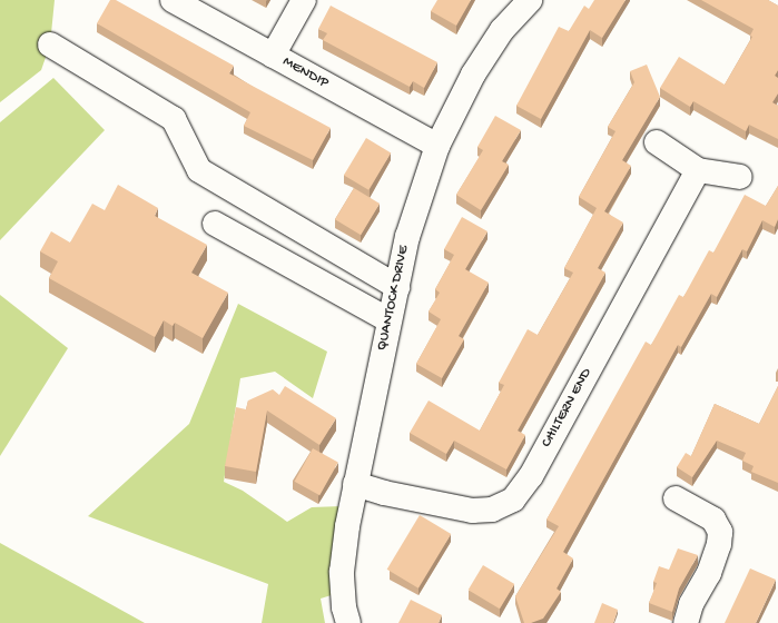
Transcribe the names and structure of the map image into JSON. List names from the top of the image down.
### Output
{
  "streets": {
    "street": ["MENDIP", "QUANTOCK DRIVE", "CHILTERN END"]
  },
  "crossings": [
    ["MENDIP", "QUANTOCK DRIVE"],
    ["QUANTOCK DRIVE", "CHILTERN END"]
  ]
}
